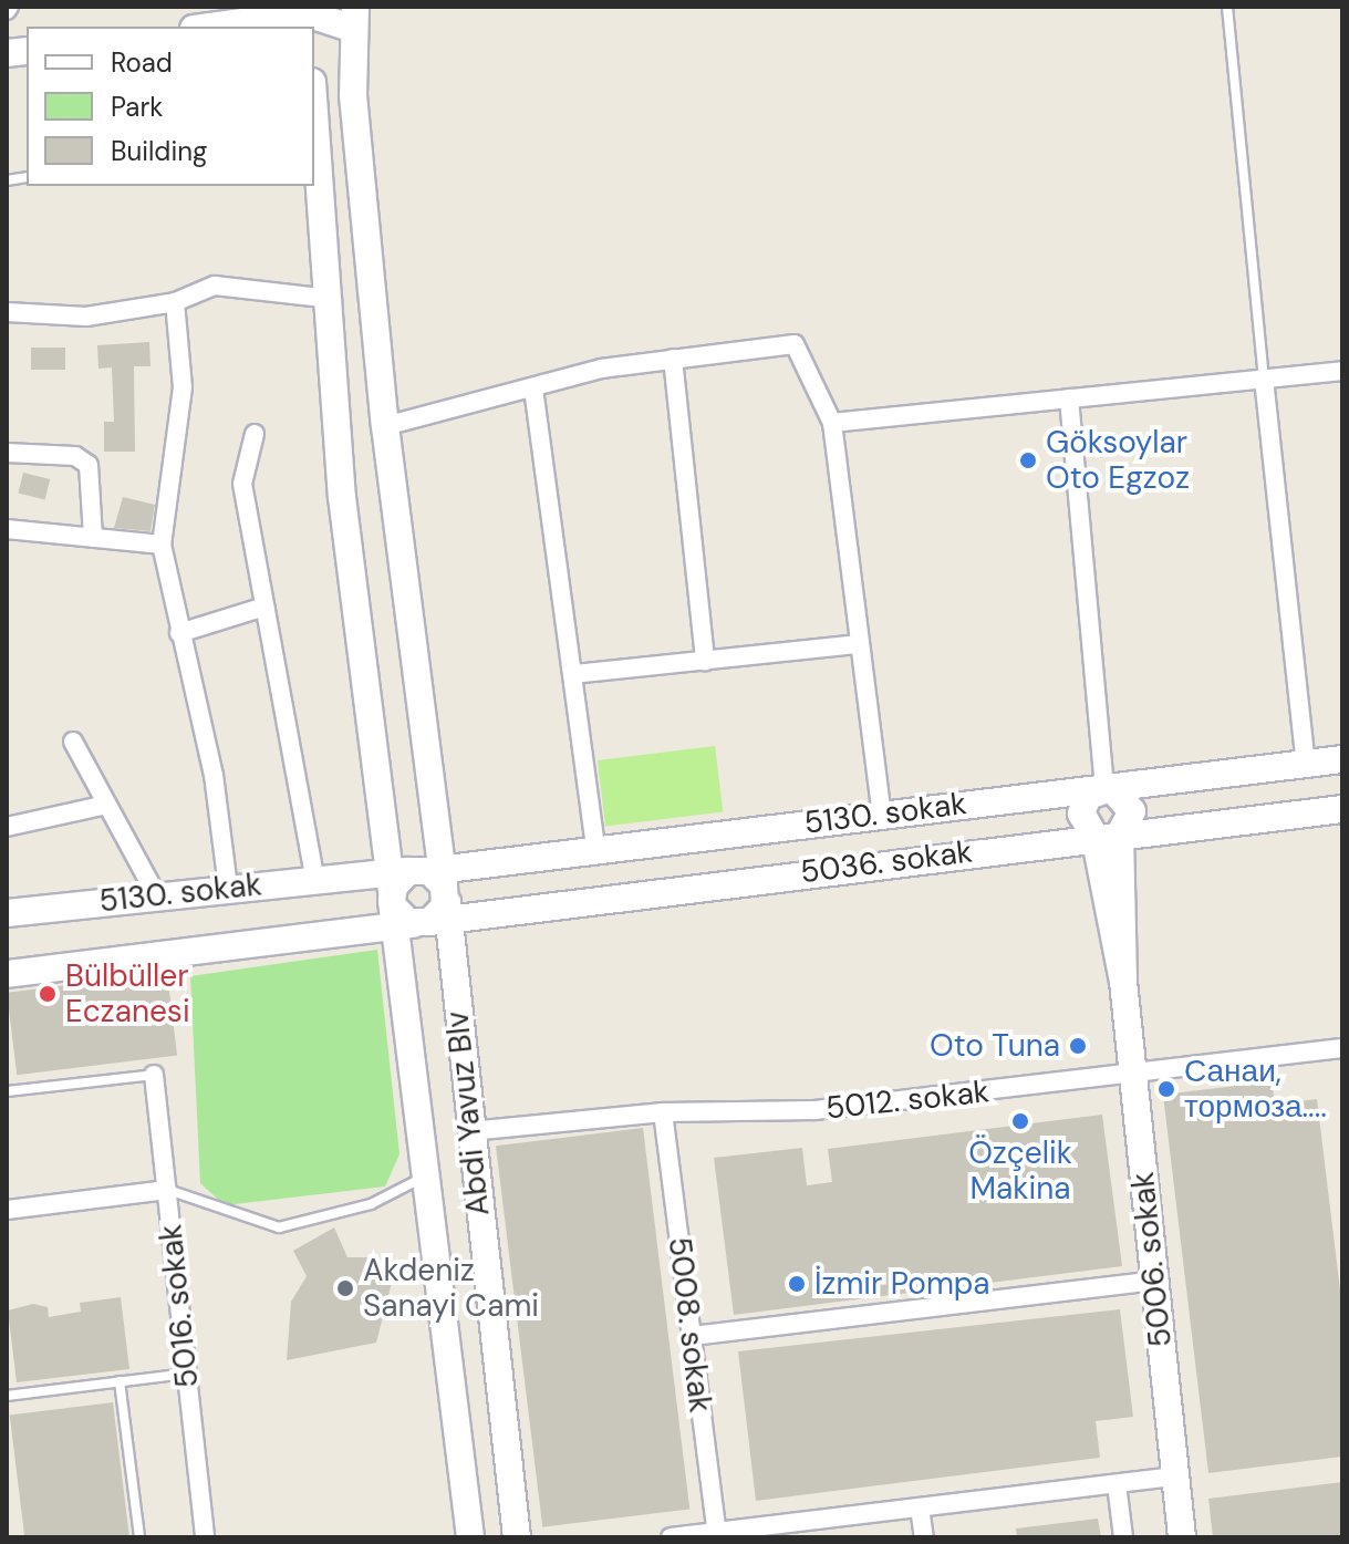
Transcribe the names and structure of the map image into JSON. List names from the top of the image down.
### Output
{
  "streets": {
    "main road": [
      "5130. sokak",
      "5036. sokak",
      "Abdi Yavuz Blv",
      "5006. sokak"
    ],
    "street": ["5012. sokak", "5016. sokak", "5008. sokak"]
  },
  "crossings": [
    ["5130. sokak", "5036. sokak"],
    ["5130. sokak", "Abdi Yavuz Blv"],
    ["5036. sokak", "Abdi Yavuz Blv"],
    ["5036. sokak", "5006. sokak"],
    ["5012. sokak", "Abdi Yavuz Blv"],
    ["5012. sokak", "5006. sokak"],
    ["5012. sokak", "5008. sokak"]
  ],
  "places": [
    "Göksoylar Oto Egzoz",
    "Bülbüller Eczanesi",
    "Oto Tuna",
    "Санаи, тормоза....",
    "Özçelik Makina",
    "İzmir Pompa",
    "Akdeniz Sanayi Cami"
  ],
  "legend": ["Road", "Park", "Building"]
}
